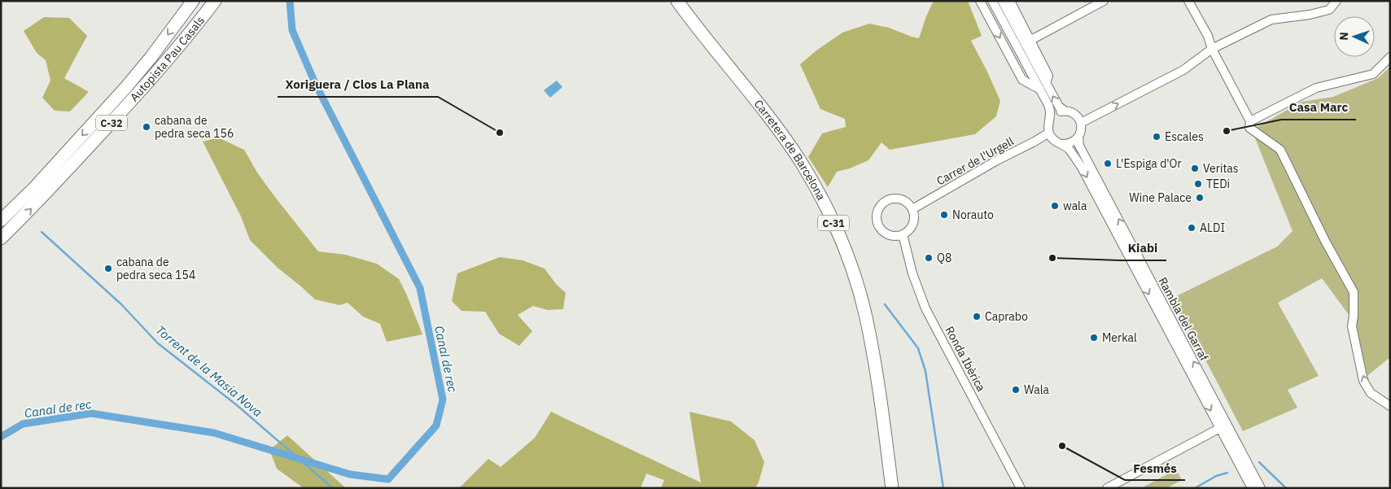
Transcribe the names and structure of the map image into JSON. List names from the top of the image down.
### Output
{
  "streets": {
    "highway": [
      "Autopista Pau Casals",
      "C-32",
      "Carretera de Barcelona",
      "C-31"
    ],
    "street": ["Carrer de l'Urgell", "Rambla del Garraf", "Ronda Ibèrica"]
  },
  "crossings": [
    ["Carrer de l'Urgell", "Rambla del Garraf"],
    ["Carrer de l'Urgell", "Ronda Ibèrica"]
  ],
  "water": ["Canal de rec", "Torrent de la Masia Nova"],
  "places": [
    "cabana de pedra seca 156",
    "Casa Marc",
    "Xoriguera / Clos La Plana",
    "Escales",
    "L'Espiga d'Or",
    "Veritas",
    "TEDi",
    "Wine Palace",
    "wala",
    "Norauto",
    "ALDI",
    "Q8",
    "Kiabi",
    "cabana de pedra seca 154",
    "Caprabo",
    "Merkal",
    "Wala",
    "Fesmés"
  ],
  "north": "left"
}
